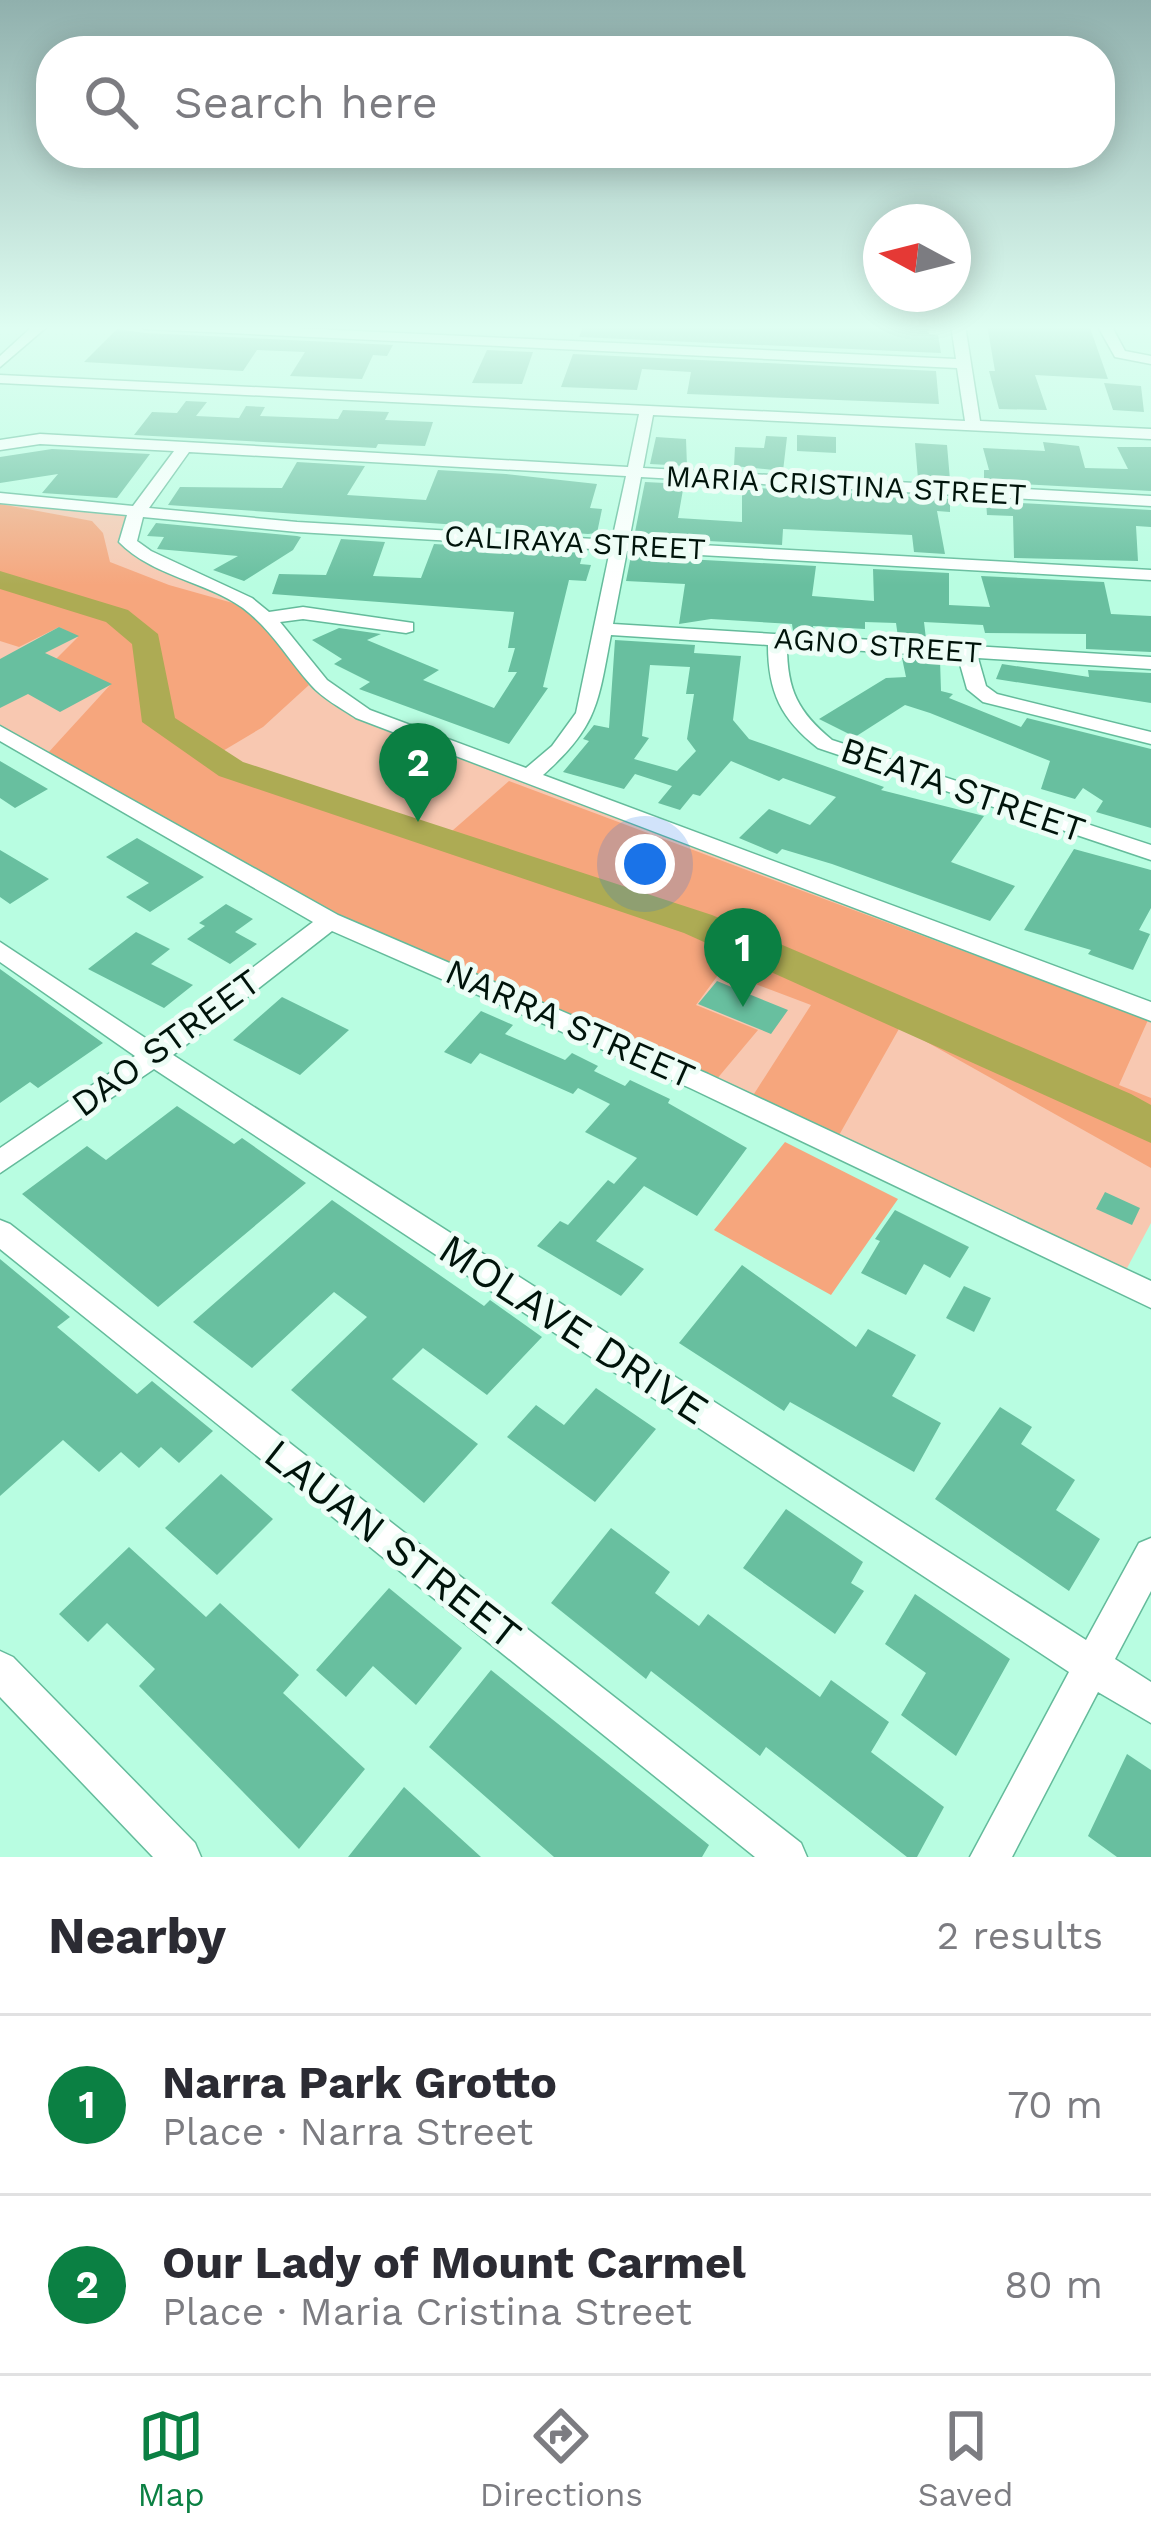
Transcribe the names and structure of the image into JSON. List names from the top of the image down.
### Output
{
  "streets": {
    "street": [
      "MARIA CRISTINA STREET",
      "CALIRAYA STREET",
      "AGNO STREET",
      "BEATA STREET",
      "NARRA STREET",
      "DAO STREET",
      "MOLAVE DRIVE",
      "LAUAN STREET"
    ]
  },
  "crossings": [
    ["AGNO STREET", "BEATA STREET"],
    ["NARRA STREET", "DAO STREET"],
    ["DAO STREET", "MOLAVE DRIVE"]
  ],
  "north": "left",
  "page": {
    "search": "Search here",
    "pins": ["2", "1"],
    "heading": ["Nearby", "2 results"],
    "list": [
      {
        "mark": "1",
        "name": "Narra Park Grotto",
        "note": "Place · Narra Street",
        "value": "70 m"
      },
      {
        "mark": "2",
        "name": "Our Lady of Mount Carmel",
        "note": "Place · Maria Cristina Street",
        "value": "80 m"
      }
    ],
    "nav": ["Map", "Directions", "Saved"]
  }
}
